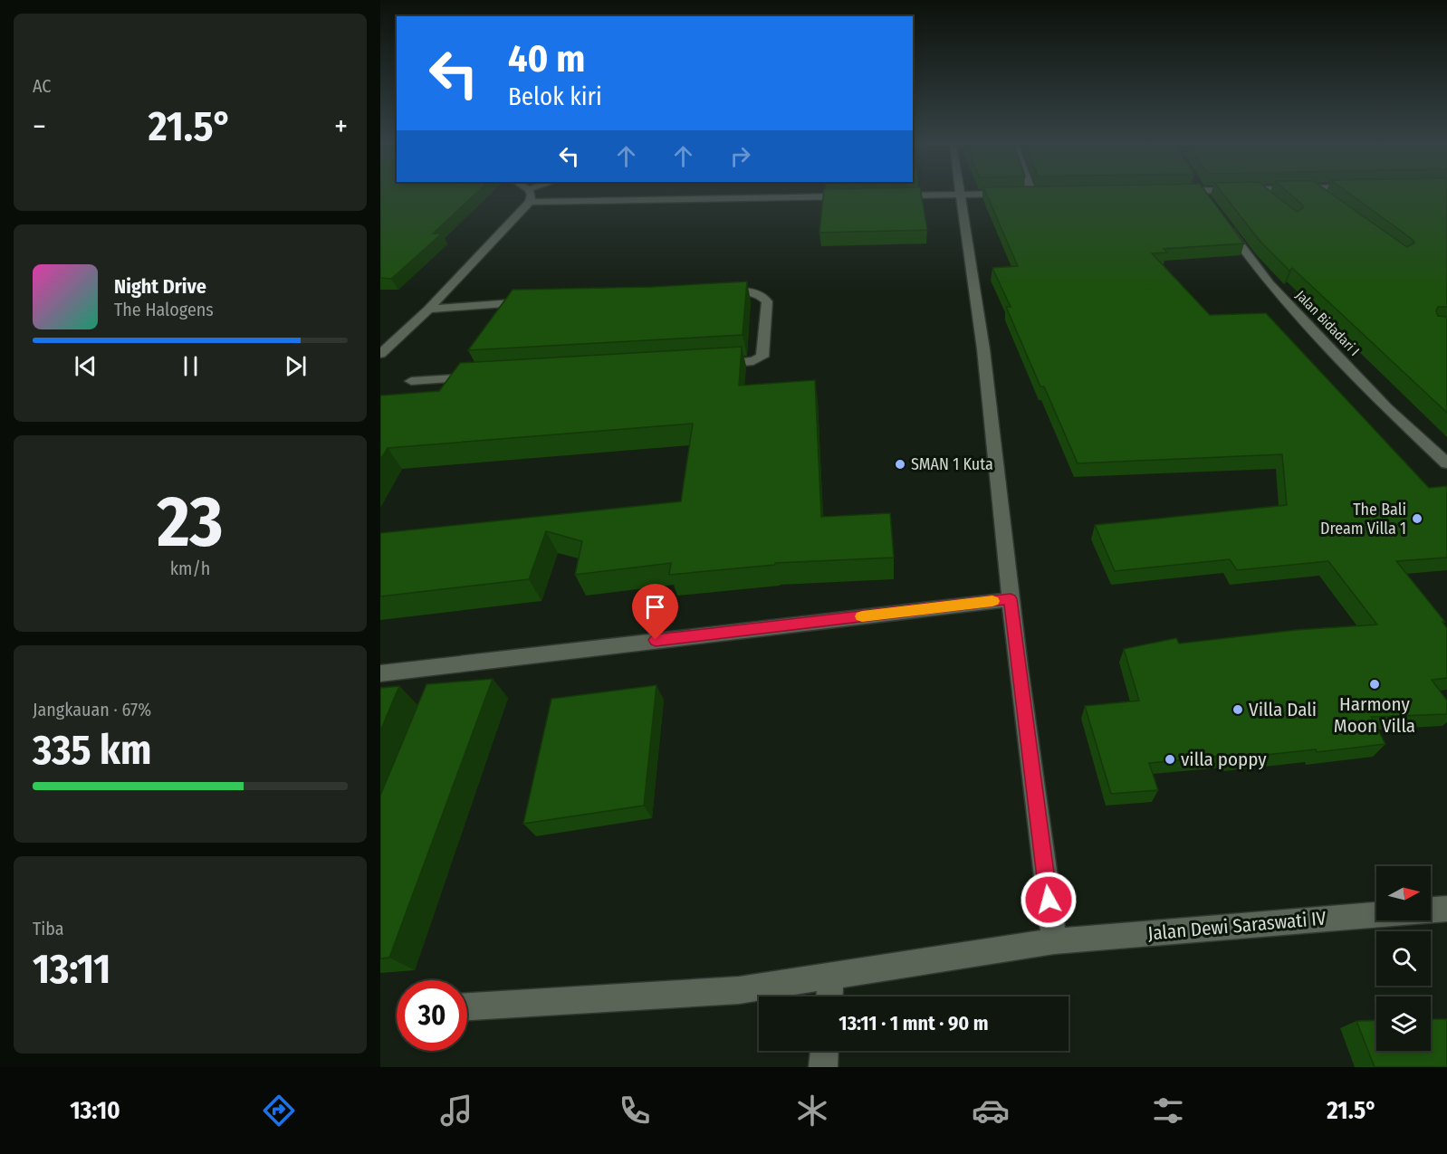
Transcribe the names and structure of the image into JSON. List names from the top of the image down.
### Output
{
  "streets": {
    "street": ["Jalan Bidadari I", "Jalan Dewi Saraswati IV"]
  },
  "places": [
    "SMAN 1 Kuta",
    "The Bali Dream Villa 1",
    "Harmony Moon Villa",
    "Villa Dali",
    "villa poppy"
  ],
  "north": "right",
  "page": {
    "tile": [
      "AC",
      ["23", "km/h"],
      ["Jangkauan · 67%", "335 km"],
      ["Tiba", "13:11"]
    ],
    "turn": ["40 m", "Belok kiri"],
    "heat": ["−", "21.5°", "+"],
    "song": ["Night Drive", "The Halogens"],
    "limit": "30",
    "trip": "13:11 · 1 mnt · 90 m",
    "tabs": ["13:10", "21.5°"]
  }
}
